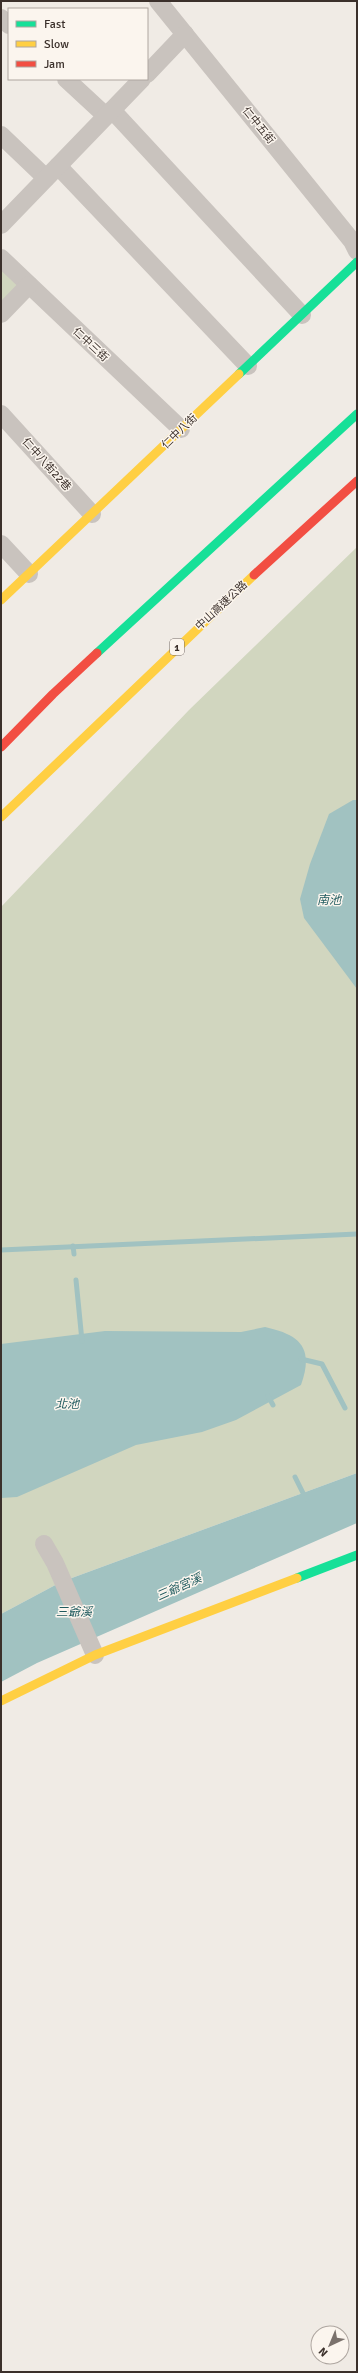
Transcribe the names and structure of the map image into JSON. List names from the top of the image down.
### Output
{
  "streets": {
    "main road": ["仁中八街", "中山高速公路", "1"],
    "street": ["仁中五街", "仁中三街", "仁中八街22巷"]
  },
  "crossings": [
    ["仁中三街", "仁中八街"],
    ["仁中八街", "仁中八街22巷"]
  ],
  "water": [
    "南池",
    "北池",
    "三爺宮溪",
    "三爺溪"
  ],
  "legend": ["Fast", "Slow", "Jam"],
  "north": "bottom left"
}
